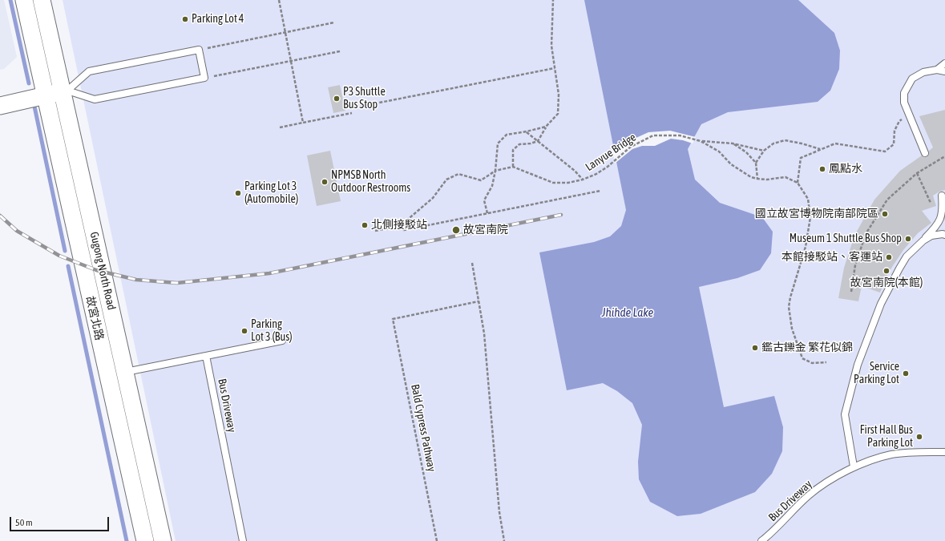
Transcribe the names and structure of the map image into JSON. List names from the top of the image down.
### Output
{
  "streets": {
    "street": ["Gugong North Road", "故宮北路"],
    "lane": ["Bus Driveway"],
    "path": ["Lanyue Bridge", "Bald Cypress Pathway"]
  },
  "water": ["Jhihde Lake"],
  "places": [
    "Parking Lot 4",
    "P3 Shuttle Bus Stop",
    "鳳點水",
    "NPMSB North Outdoor Restrooms",
    "Parking Lot 3 (Automobile)",
    "國立故宮博物院南部院區",
    "北側接駁站",
    "故宮南院",
    "Museum 1 Shuttle Bus Shop",
    "本館接駁站、客運站",
    "故宮南院(本館)",
    "Parking Lot 3 (Bus)",
    "鑑古鑠金 繁花似錦",
    "Service Parking Lot",
    "First Hall Bus Parking Lot"
  ],
  "scale_bar": "50 m"
}
